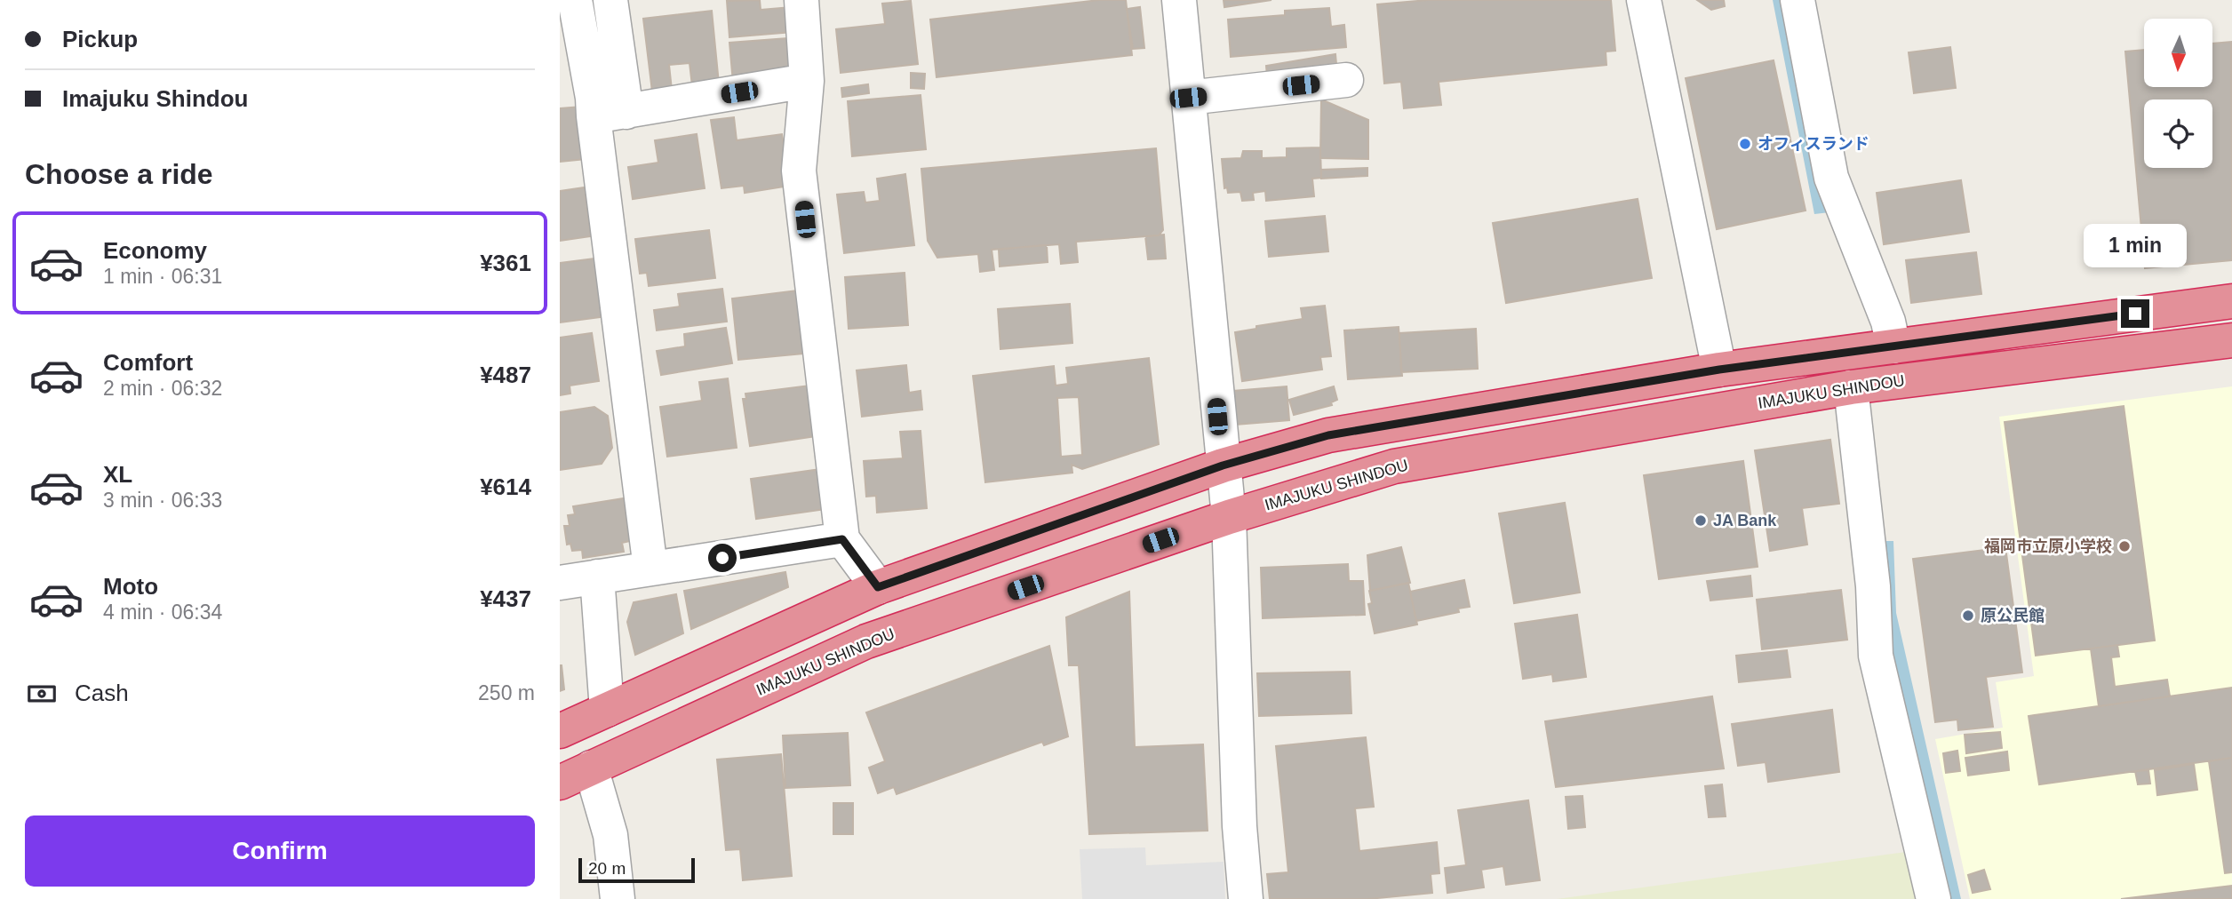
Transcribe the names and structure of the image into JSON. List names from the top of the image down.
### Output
{
  "streets": {
    "highway": ["IMAJUKU SHINDOU"]
  },
  "places": [
    "オフィスランド",
    "JA Bank",
    "福岡市立原小学校",
    "原公民館"
  ],
  "scale_bar": "20 m",
  "north": "bottom",
  "page": {
    "banner": ["Pickup", "Imajuku Shindou"],
    "heading": "Choose a ride",
    "list": [
      {
        "name": "Economy",
        "note": "1 min · 06:31",
        "value": "¥361"
      },
      {
        "name": "Comfort",
        "note": "2 min · 06:32",
        "value": "¥487"
      },
      {
        "name": "XL",
        "note": "3 min · 06:33",
        "value": "¥614"
      },
      {
        "name": "Moto",
        "note": "4 min · 06:34",
        "value": "¥437"
      }
    ],
    "bubble": "1 min",
    "pay": ["Cash", "250 m"],
    "buttons": "Confirm",
    "scale": "20 m"
  }
}
